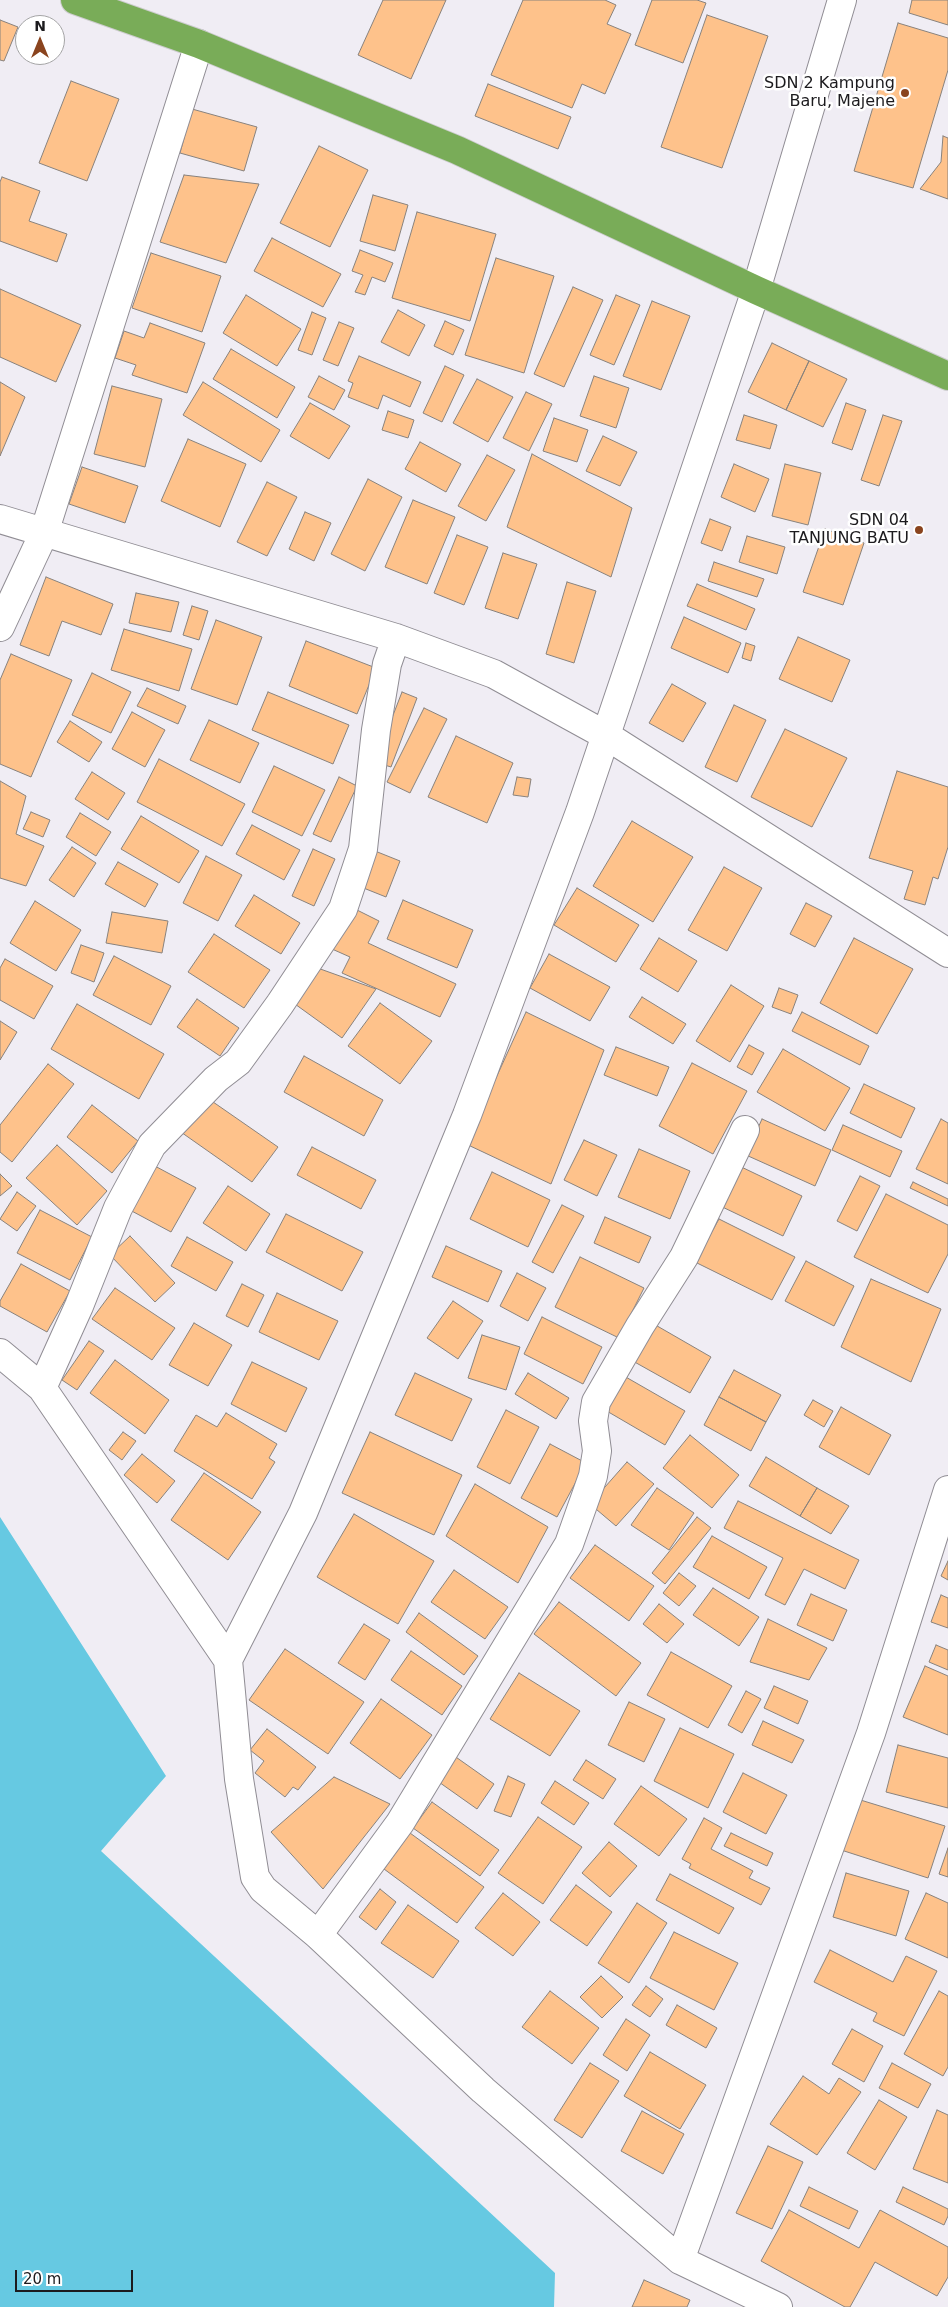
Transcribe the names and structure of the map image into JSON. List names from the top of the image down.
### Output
{
  "places": ["SDN 2 Kampung Baru, Majene", "SDN 04 TANJUNG BATU"],
  "scale_bar": "20 m",
  "north": "top"
}
